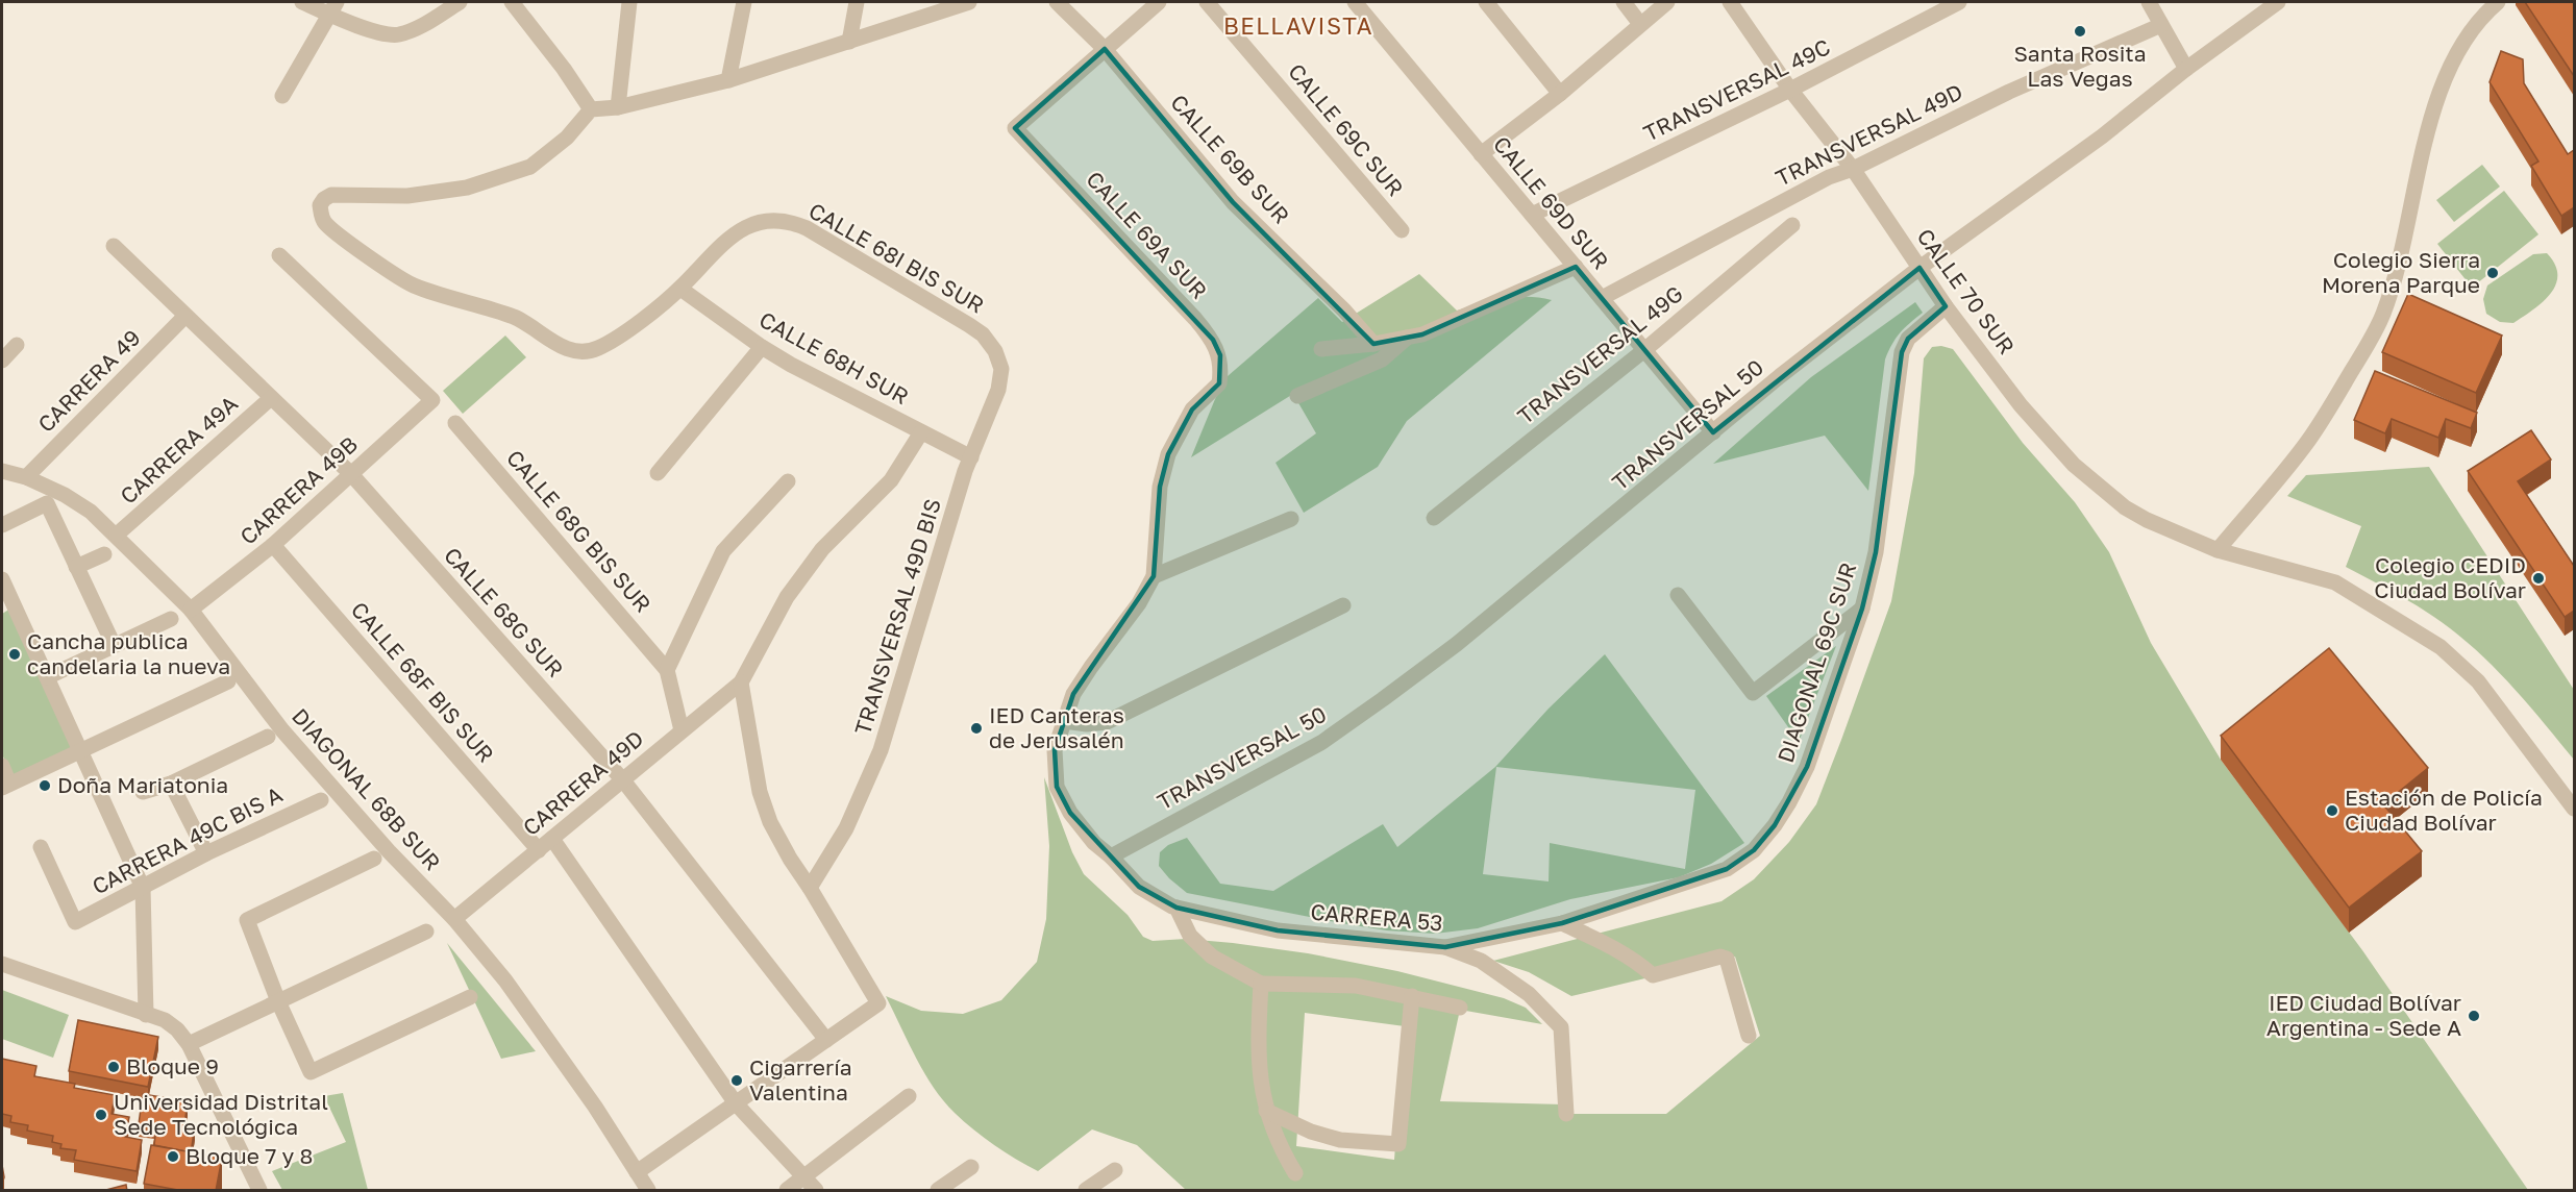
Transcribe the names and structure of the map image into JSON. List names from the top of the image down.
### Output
{
  "streets": {
    "street": [
      "TRANSVERSAL 49C",
      "CALLE 69C SUR",
      "TRANSVERSAL 49D",
      "CALLE 69B SUR",
      "CALLE 69D SUR",
      "CALLE 69A SUR",
      "CALLE 68I BIS SUR",
      "CALLE 70 SUR",
      "TRANSVERSAL 49G",
      "CALLE 68H SUR",
      "CARRERA 49",
      "TRANSVERSAL 50",
      "CARRERA 49A",
      "CARRERA 49B",
      "CALLE 68G BIS SUR",
      "CALLE 68G SUR",
      "TRANSVERSAL 49D BIS",
      "DIAGONAL 69C SUR",
      "CALLE 68F BIS SUR",
      "CARRERA 49D",
      "DIAGONAL 68B SUR",
      "CARRERA 49C BIS A",
      "CARRERA 53"
    ]
  },
  "crossings": [
    ["TRANSVERSAL 49C", "CALLE 69D SUR"],
    ["TRANSVERSAL 49C", "CALLE 70 SUR"],
    ["TRANSVERSAL 49D", "CALLE 69D SUR"],
    ["TRANSVERSAL 49D", "CALLE 70 SUR"],
    ["CALLE 69B SUR", "CALLE 69A SUR"],
    ["CALLE 69D SUR", "TRANSVERSAL 49G"],
    ["CALLE 69D SUR", "TRANSVERSAL 50"],
    ["CALLE 68I BIS SUR", "CALLE 68H SUR"],
    ["CALLE 68I BIS SUR", "TRANSVERSAL 49D BIS"],
    ["CALLE 70 SUR", "TRANSVERSAL 50"],
    ["CALLE 70 SUR", "DIAGONAL 69C SUR"],
    ["CALLE 68H SUR", "TRANSVERSAL 49D BIS"],
    ["CARRERA 49", "CALLE 68G SUR"],
    ["CARRERA 49", "DIAGONAL 68B SUR"],
    ["TRANSVERSAL 50", "CARRERA 53"],
    ["CARRERA 49A", "CALLE 68G SUR"],
    ["CARRERA 49A", "DIAGONAL 68B SUR"],
    ["CARRERA 49B", "CALLE 68G SUR"],
    ["CARRERA 49B", "CALLE 68F BIS SUR"],
    ["CARRERA 49B", "DIAGONAL 68B SUR"],
    ["CALLE 68G SUR", "CARRERA 49D"],
    ["DIAGONAL 69C SUR", "CARRERA 53"],
    ["CALLE 68F BIS SUR", "CARRERA 49D"],
    ["CARRERA 49D", "DIAGONAL 68B SUR"]
  ],
  "districts": ["BELLAVISTA"],
  "places": [
    "Santa Rosita Las Vegas",
    "Colegio Sierra Morena Parque",
    "Colegio CEDID Ciudad Bolívar",
    "Cancha publica candelaria la nueva",
    "IED Canteras de Jerusalén",
    "Doña Mariatonia",
    "Estación de Policía Ciudad Bolívar",
    "IED Ciudad Bolívar Argentina - Sede A",
    "Bloque 9",
    "Cigarrería Valentina",
    "Universidad Distrital Sede Tecnológica",
    "Bloque 7 y 8"
  ]
}
